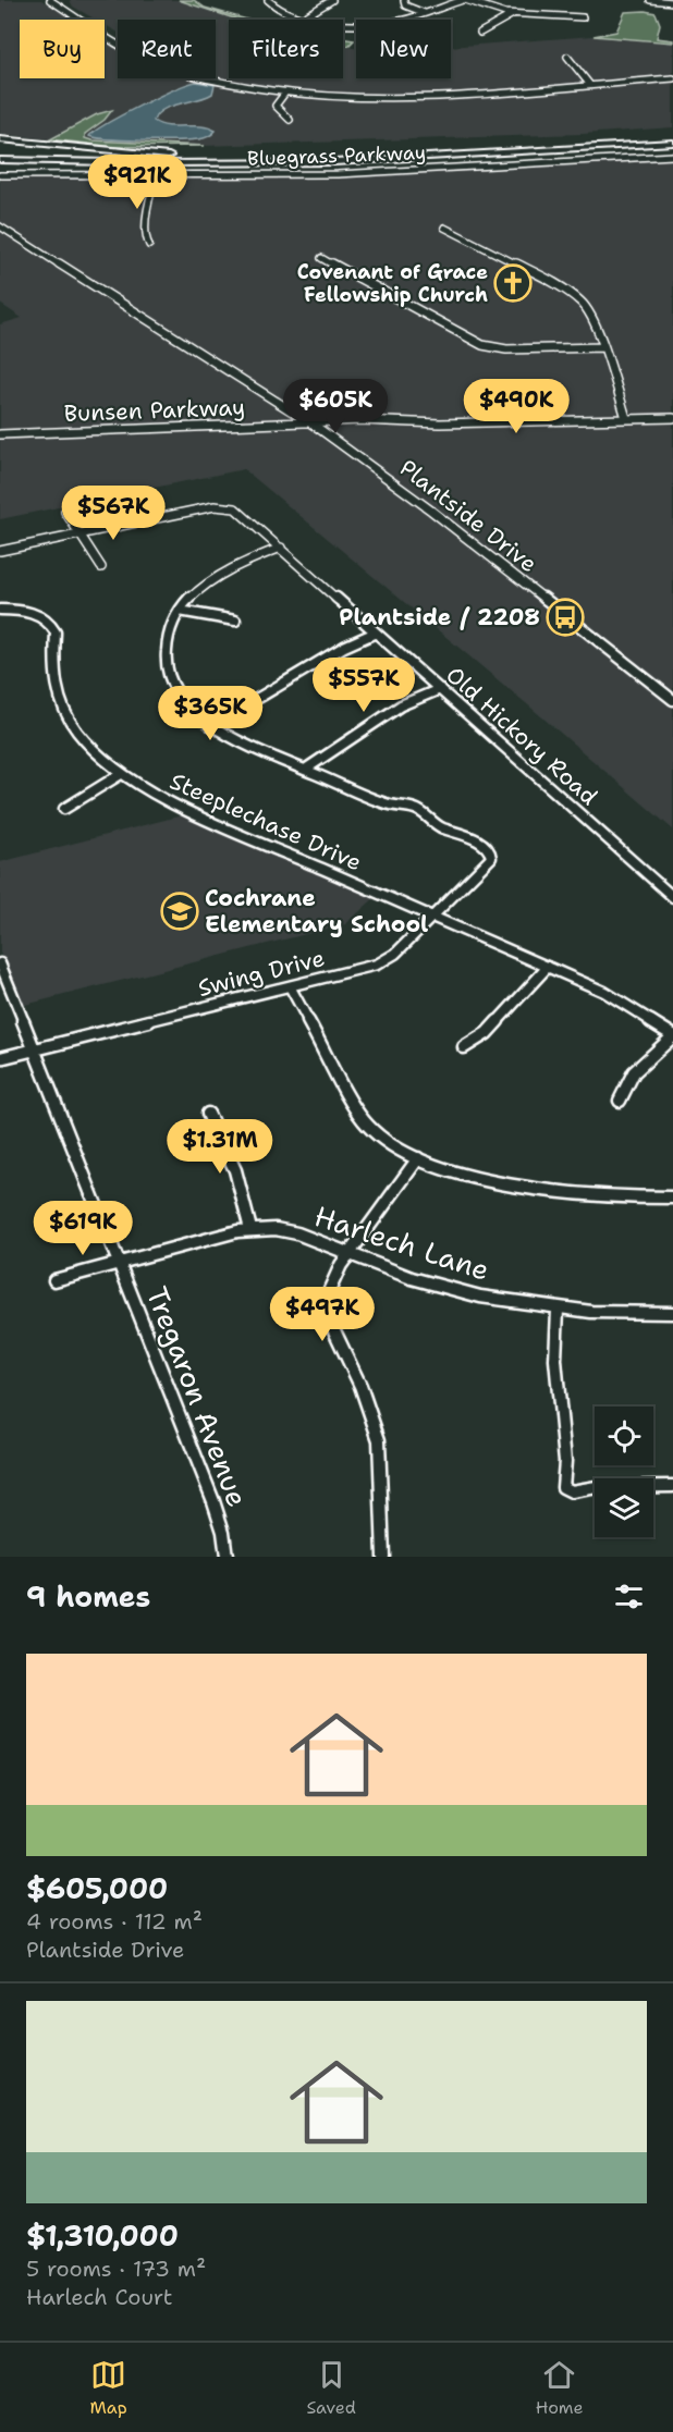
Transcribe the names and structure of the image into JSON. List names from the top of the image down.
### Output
{
  "streets": {
    "street": [
      "Bluegrass Parkway",
      "Bunsen Parkway",
      "Plantside Drive",
      "Old Hickory Road",
      "Steeplechase Drive",
      "Swing Drive",
      "Harlech Lane",
      "Tregaron Avenue"
    ]
  },
  "crossings": [
    ["Bunsen Parkway", "Plantside Drive"],
    ["Steeplechase Drive", "Swing Drive"],
    ["Swing Drive", "Tregaron Avenue"],
    ["Harlech Lane", "Tregaron Avenue"]
  ],
  "places": {
    "church": ["Covenant of Grace Fellowship Church"],
    "bus stop": ["Plantside / 2208"],
    "school or university": ["Cochrane Elementary School"]
  },
  "page": {
    "chip": [
      "Buy",
      "Rent",
      "Filters",
      "New"
    ],
    "price": [
      "$921K",
      "$605K",
      "$490K",
      "$567K",
      "$557K",
      "$365K",
      "$1.31M",
      "$619K",
      "$497K"
    ],
    "heading": "9 homes",
    "list": [
      {
        "name": "$605,000",
        "note": "4 rooms · 112 m² · Plantside Drive"
      },
      {
        "name": "$1,310,000",
        "note": "5 rooms · 173 m² · Harlech Court"
      }
    ],
    "tabs": ["Map", "Saved", "Home"]
  }
}
